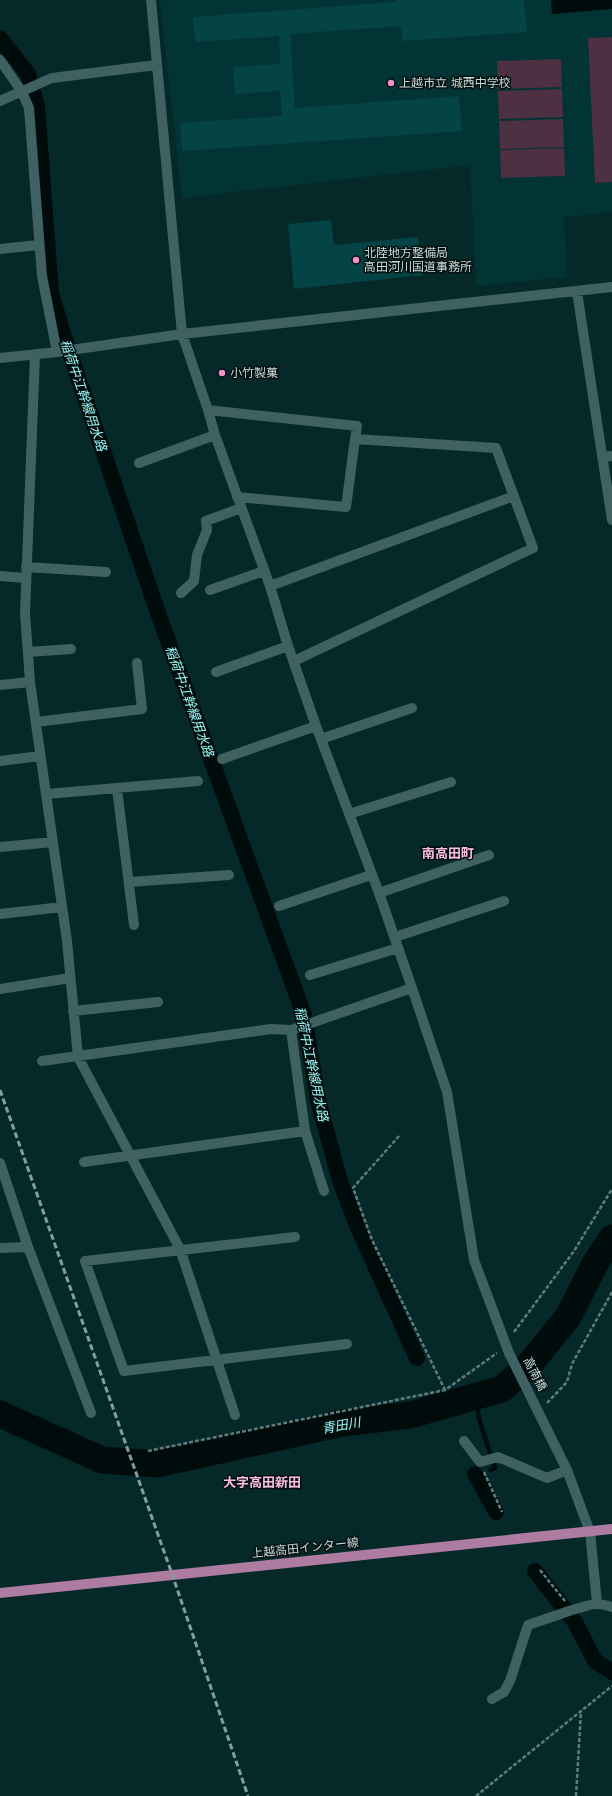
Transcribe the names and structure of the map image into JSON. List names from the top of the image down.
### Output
{
  "streets": {
    "main road": ["上越高田インター線"],
    "street": ["高南橋"]
  },
  "crossings": [
    ["高南橋", "上越高田インター線"]
  ],
  "districts": ["南高田町", "大字高田新田"],
  "water": ["稲荷中江幹線用水路", "青田川"],
  "places": ["上越市立 城西中学校", "北陸地方整備局 高田河川国道事務所", "小竹製菓"]
}
